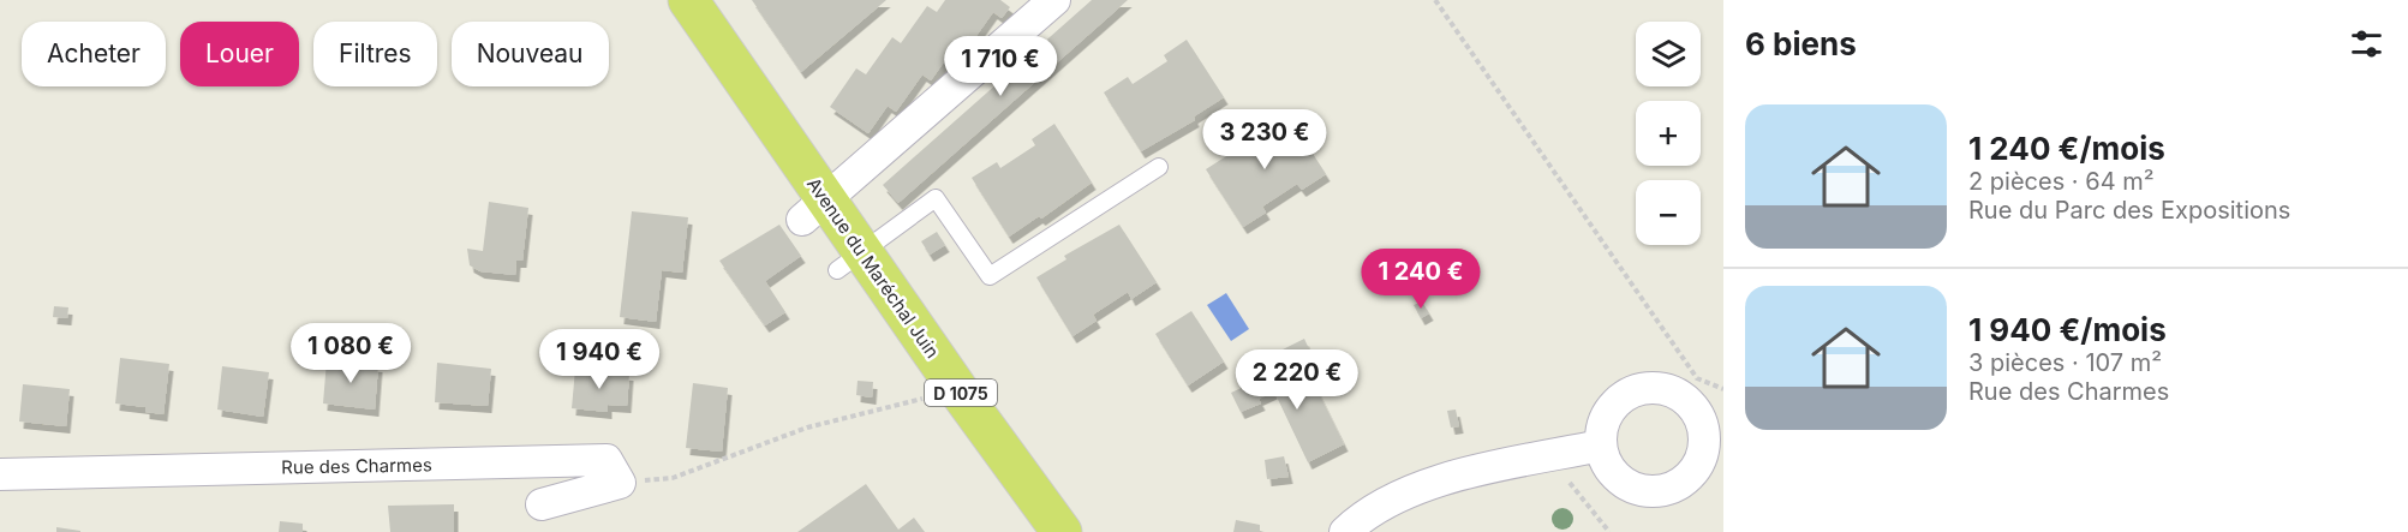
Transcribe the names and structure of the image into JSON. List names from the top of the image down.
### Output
{
  "streets": {
    "main road": ["Avenue du Maréchal Juin", "D 1075"],
    "street": ["Rue des Charmes"]
  },
  "page": {
    "heading": "6 biens",
    "map_buttons": ["+", "−"],
    "chip": [
      "Acheter",
      "Louer",
      "Filtres",
      "Nouveau"
    ],
    "price": [
      "1 710 €",
      "3 230 €",
      "1 240 €",
      "1 080 €",
      "1 940 €",
      "2 220 €"
    ],
    "list": [
      {
        "name": "1 240 €/mois",
        "note": "2 pièces · 64 m² · Rue du Parc des Expositions"
      },
      {
        "name": "1 940 €/mois",
        "note": "3 pièces · 107 m² · Rue des Charmes"
      }
    ]
  }
}
